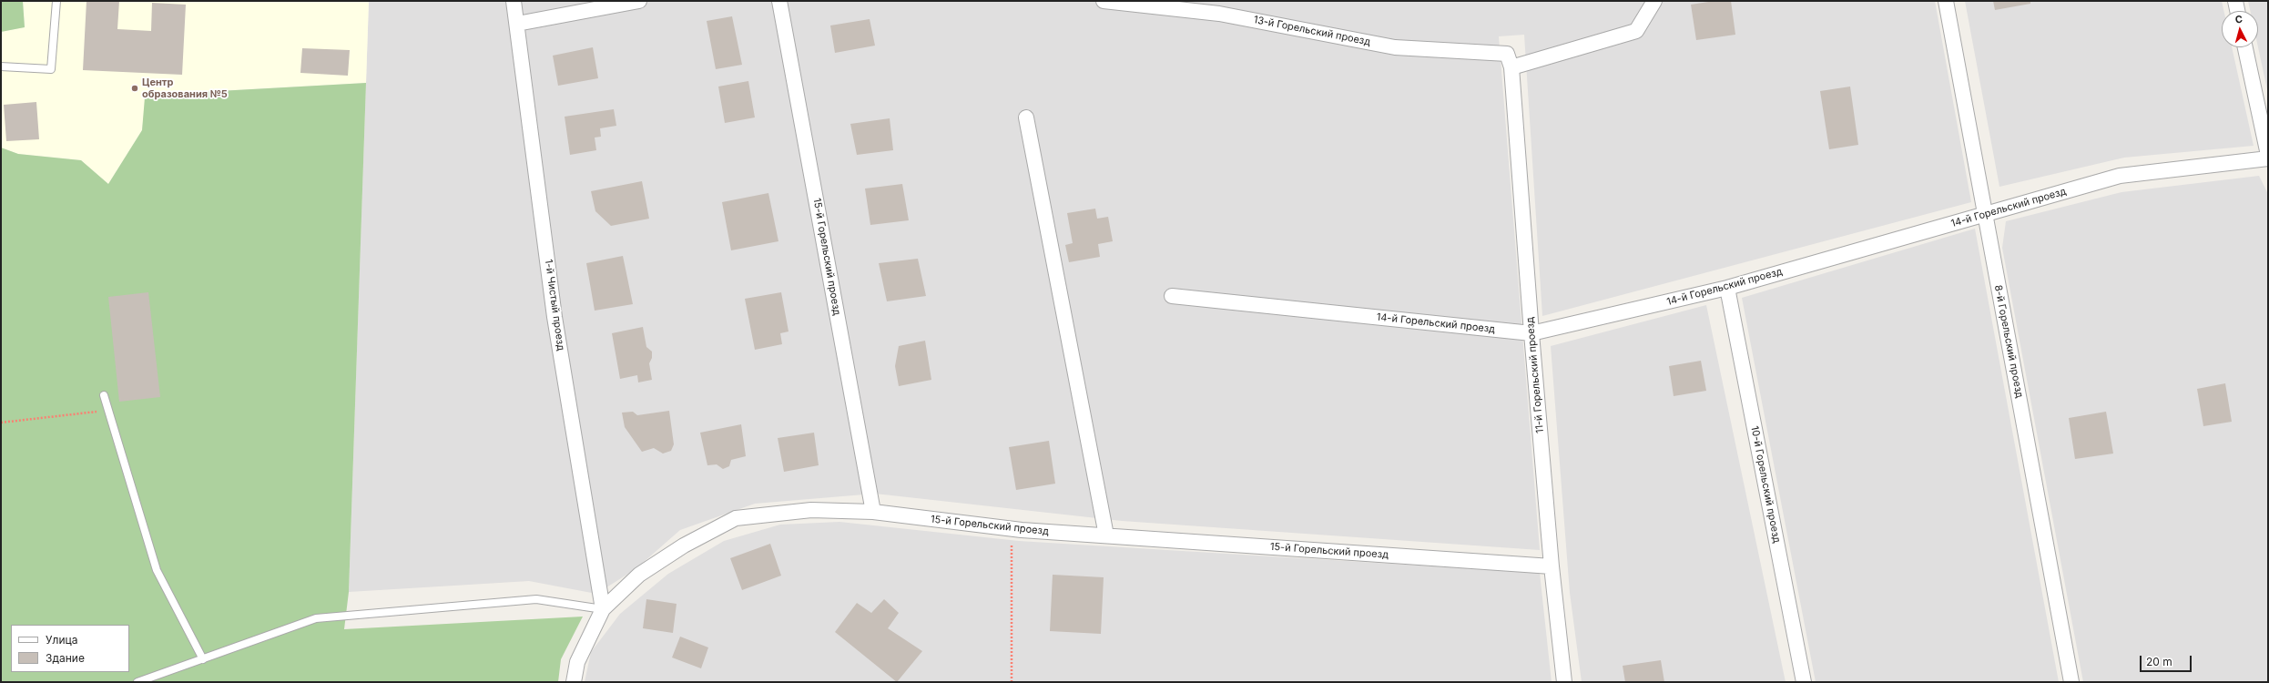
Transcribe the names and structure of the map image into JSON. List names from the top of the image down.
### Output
{
  "streets": {
    "street": [
      "13-й Горельский проезд",
      "14-й Горельский проезд",
      "15-й Горельский проезд",
      "1-й Чистый проезд",
      "8-й Горельский проезд",
      "11-й Горельский проезд",
      "10-й Горельский проезд"
    ]
  },
  "crossings": [
    ["13-й Горельский проезд", "11-й Горельский проезд"],
    ["14-й Горельский проезд", "8-й Горельский проезд"],
    ["14-й Горельский проезд", "11-й Горельский проезд"],
    ["14-й Горельский проезд", "10-й Горельский проезд"],
    ["15-й Горельский проезд", "1-й Чистый проезд"],
    ["15-й Горельский проезд", "11-й Горельский проезд"]
  ],
  "places": ["Центр образования №5"],
  "legend": ["Улица", "Здание"],
  "scale_bar": "20 m",
  "north": "top"
}
